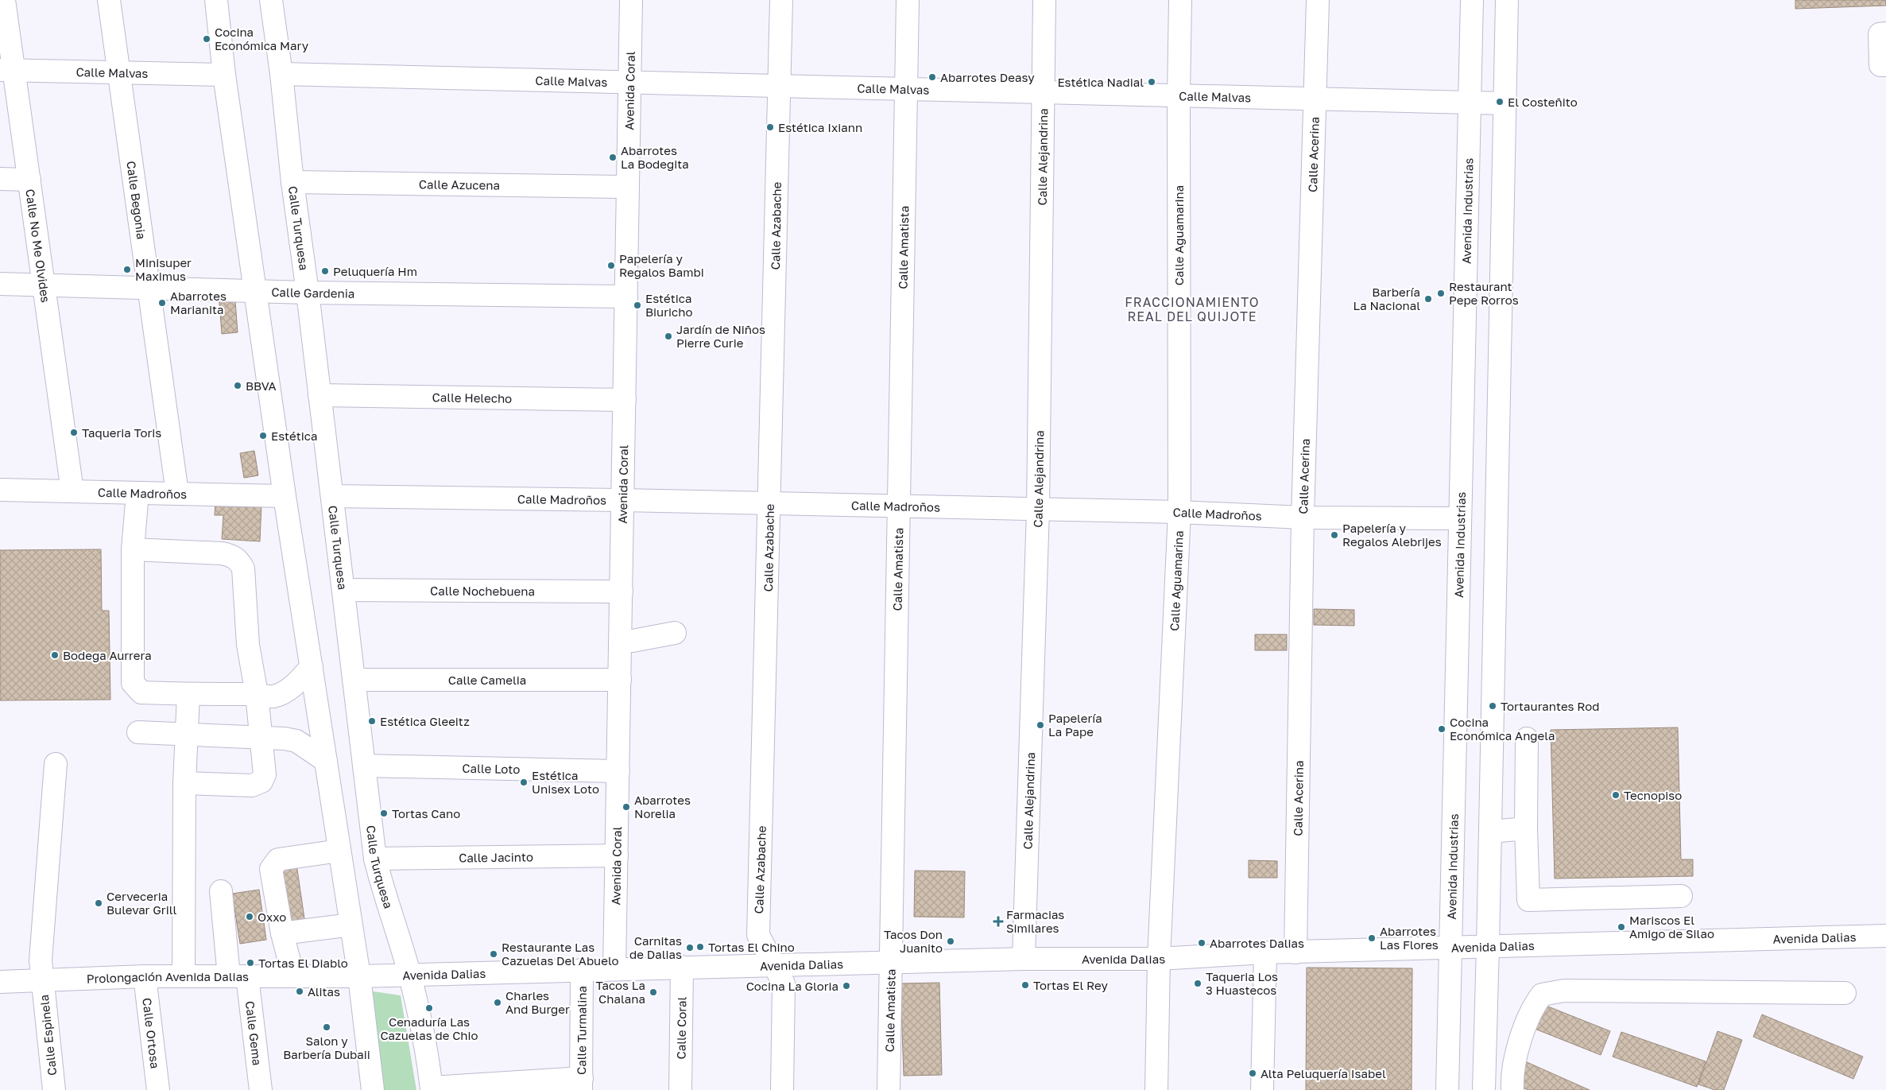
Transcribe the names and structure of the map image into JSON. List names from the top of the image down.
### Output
{
  "streets": {
    "street": [
      "Calle Malvas",
      "Avenida Coral",
      "Calle Acerina",
      "Calle Alejandrina",
      "Calle Azucena",
      "Calle Begonia",
      "Avenida Industrias",
      "Calle Azabache",
      "Calle Turquesa",
      "Calle Aguamarina",
      "Calle No Me Olvides",
      "Calle Amatista",
      "Calle Gardenia",
      "Calle Helecho",
      "Calle Madroños",
      "Calle Nochebuena",
      "Calle Camelia",
      "Calle Loto",
      "Calle Jacinto",
      "Avenida Dalias",
      "Prolongación Avenida Dalias",
      "Calle Coral",
      "Calle Turmalina",
      "Calle Gema",
      "Calle Ortosa",
      "Calle Espinela"
    ]
  },
  "crossings": [
    ["Calle Malvas", "Avenida Coral"],
    ["Calle Malvas", "Calle Acerina"],
    ["Calle Malvas", "Calle Alejandrina"],
    ["Calle Malvas", "Calle Begonia"],
    ["Calle Malvas", "Avenida Industrias"],
    ["Calle Malvas", "Calle Azabache"],
    ["Calle Malvas", "Calle Turquesa"],
    ["Calle Malvas", "Calle Aguamarina"],
    ["Calle Malvas", "Calle No Me Olvides"],
    ["Calle Malvas", "Calle Amatista"],
    ["Avenida Coral", "Calle Azucena"],
    ["Avenida Coral", "Calle Gardenia"],
    ["Avenida Coral", "Calle Helecho"],
    ["Avenida Coral", "Calle Madroños"],
    ["Avenida Coral", "Calle Nochebuena"],
    ["Avenida Coral", "Calle Camelia"],
    ["Avenida Coral", "Calle Loto"],
    ["Avenida Coral", "Calle Jacinto"],
    ["Avenida Coral", "Avenida Dalias"],
    ["Calle Acerina", "Calle Madroños"],
    ["Calle Acerina", "Avenida Dalias"],
    ["Calle Alejandrina", "Calle Madroños"],
    ["Calle Alejandrina", "Avenida Dalias"],
    ["Calle Azucena", "Calle Turquesa"],
    ["Calle Begonia", "Calle Gardenia"],
    ["Calle Begonia", "Calle Madroños"],
    ["Avenida Industrias", "Calle Madroños"],
    ["Avenida Industrias", "Avenida Dalias"],
    ["Calle Azabache", "Calle Madroños"],
    ["Calle Azabache", "Avenida Dalias"],
    ["Calle Turquesa", "Calle Gardenia"],
    ["Calle Turquesa", "Calle Helecho"],
    ["Calle Turquesa", "Calle Madroños"],
    ["Calle Turquesa", "Calle Nochebuena"],
    ["Calle Turquesa", "Calle Camelia"],
    ["Calle Turquesa", "Calle Loto"],
    ["Calle Turquesa", "Calle Jacinto"],
    ["Calle Turquesa", "Avenida Dalias"],
    ["Calle Aguamarina", "Calle Madroños"],
    ["Calle Aguamarina", "Avenida Dalias"],
    ["Calle No Me Olvides", "Calle Gardenia"],
    ["Calle No Me Olvides", "Calle Madroños"],
    ["Calle Amatista", "Calle Madroños"],
    ["Calle Amatista", "Avenida Dalias"],
    ["Avenida Dalias", "Prolongación Avenida Dalias"],
    ["Avenida Dalias", "Calle Coral"],
    ["Avenida Dalias", "Calle Turmalina"],
    ["Prolongación Avenida Dalias", "Calle Gema"],
    ["Prolongación Avenida Dalias", "Calle Ortosa"],
    ["Prolongación Avenida Dalias", "Calle Espinela"]
  ],
  "districts": ["FRACCIONAMIENTO REAL DEL QUIJOTE"],
  "places": {
    "other": [
      "Cocina Económica Mary",
      "Abarrotes Deasy",
      "Estética Nadial",
      "El Costeñito",
      "Estética Ixiann",
      "Abarrotes La Bodegita",
      "Papelería y Regalos Bambi",
      "Minisuper Maximus",
      "Peluquería Hm",
      "Restaurant Pepe Rorros",
      "Barbería La Nacional",
      "Abarrotes Marianita",
      "Estética Biuricho",
      "Jardín de Niños Pierre Curie",
      "BBVA",
      "Taqueria Toris",
      "Estética",
      "Papelería y Regalos Alebrijes",
      "Bodega Aurrera",
      "Tortaurantes Rod",
      "Estética Gleeitz",
      "Papelería La Pape",
      "Cocina Económica Angela",
      "Estética Unisex Loto",
      "Tecnopiso",
      "Abarrotes Norelia",
      "Tortas Cano",
      "Cerveceria Bulevar Grill",
      "Oxxo",
      "Mariscos El Amigo de Silao",
      "Abarrotes Las Flores",
      "Tacos Don Juanito",
      "Abarrotes Dalias",
      "Tortas El Chino",
      "Carnitas de Dalias",
      "Restaurante Las Cazuelas Del Abuelo",
      "Tortas El Diablo",
      "Taqueria Los 3 Huastecos",
      "Tortas El Rey",
      "Cocina La Gloria",
      "Alitas",
      "Tacos La Chalana",
      "Charles And Burger",
      "Cenaduría Las Cazuelas de Chio",
      "Salon y Barbería Dubaii",
      "Alta Peluquería Isabel"
    ],
    "health": ["Farmacias Similares"]
  }
}
